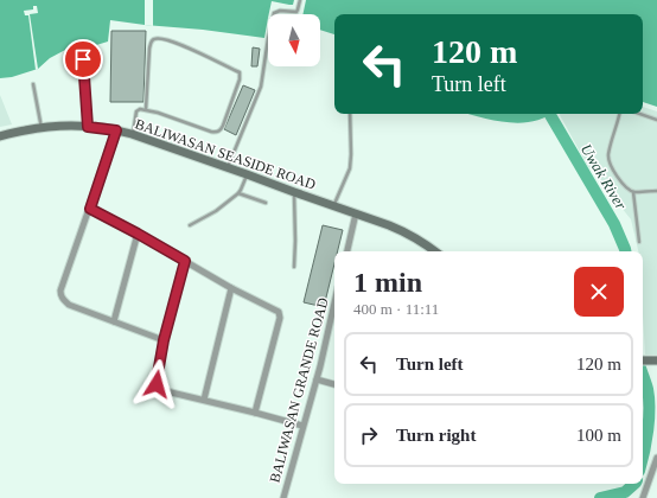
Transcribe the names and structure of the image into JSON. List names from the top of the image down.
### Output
{
  "streets": {
    "main road": ["BALIWASAN SEASIDE ROAD"],
    "street": ["BALIWASAN GRANDE ROAD"]
  },
  "water": ["Uwak River"],
  "north": "bottom",
  "page": {
    "turn": ["120 m", "Turn left"],
    "heading": ["1 min", "400 m · 11:11"],
    "list": [
      {
        "name": "Turn left",
        "value": "120 m"
      },
      {
        "name": "Turn right",
        "value": "100 m"
      }
    ]
  }
}
